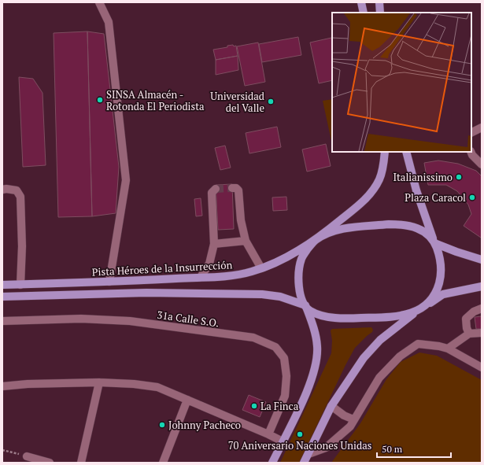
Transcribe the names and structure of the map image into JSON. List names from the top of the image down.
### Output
{
  "streets": {
    "main road": ["Pista Héroes de la Insurrección"],
    "street": ["31a Calle S.O."]
  },
  "places": [
    "SINSA Almacén - Rotonda El Periodista",
    "Universidad del Valle",
    "Italianissimo",
    "Plaza Caracol",
    "La Finca",
    "Johnny Pacheco",
    "70 Aniversario Naciones Unidas"
  ],
  "scale_bar": "50 m"
}
